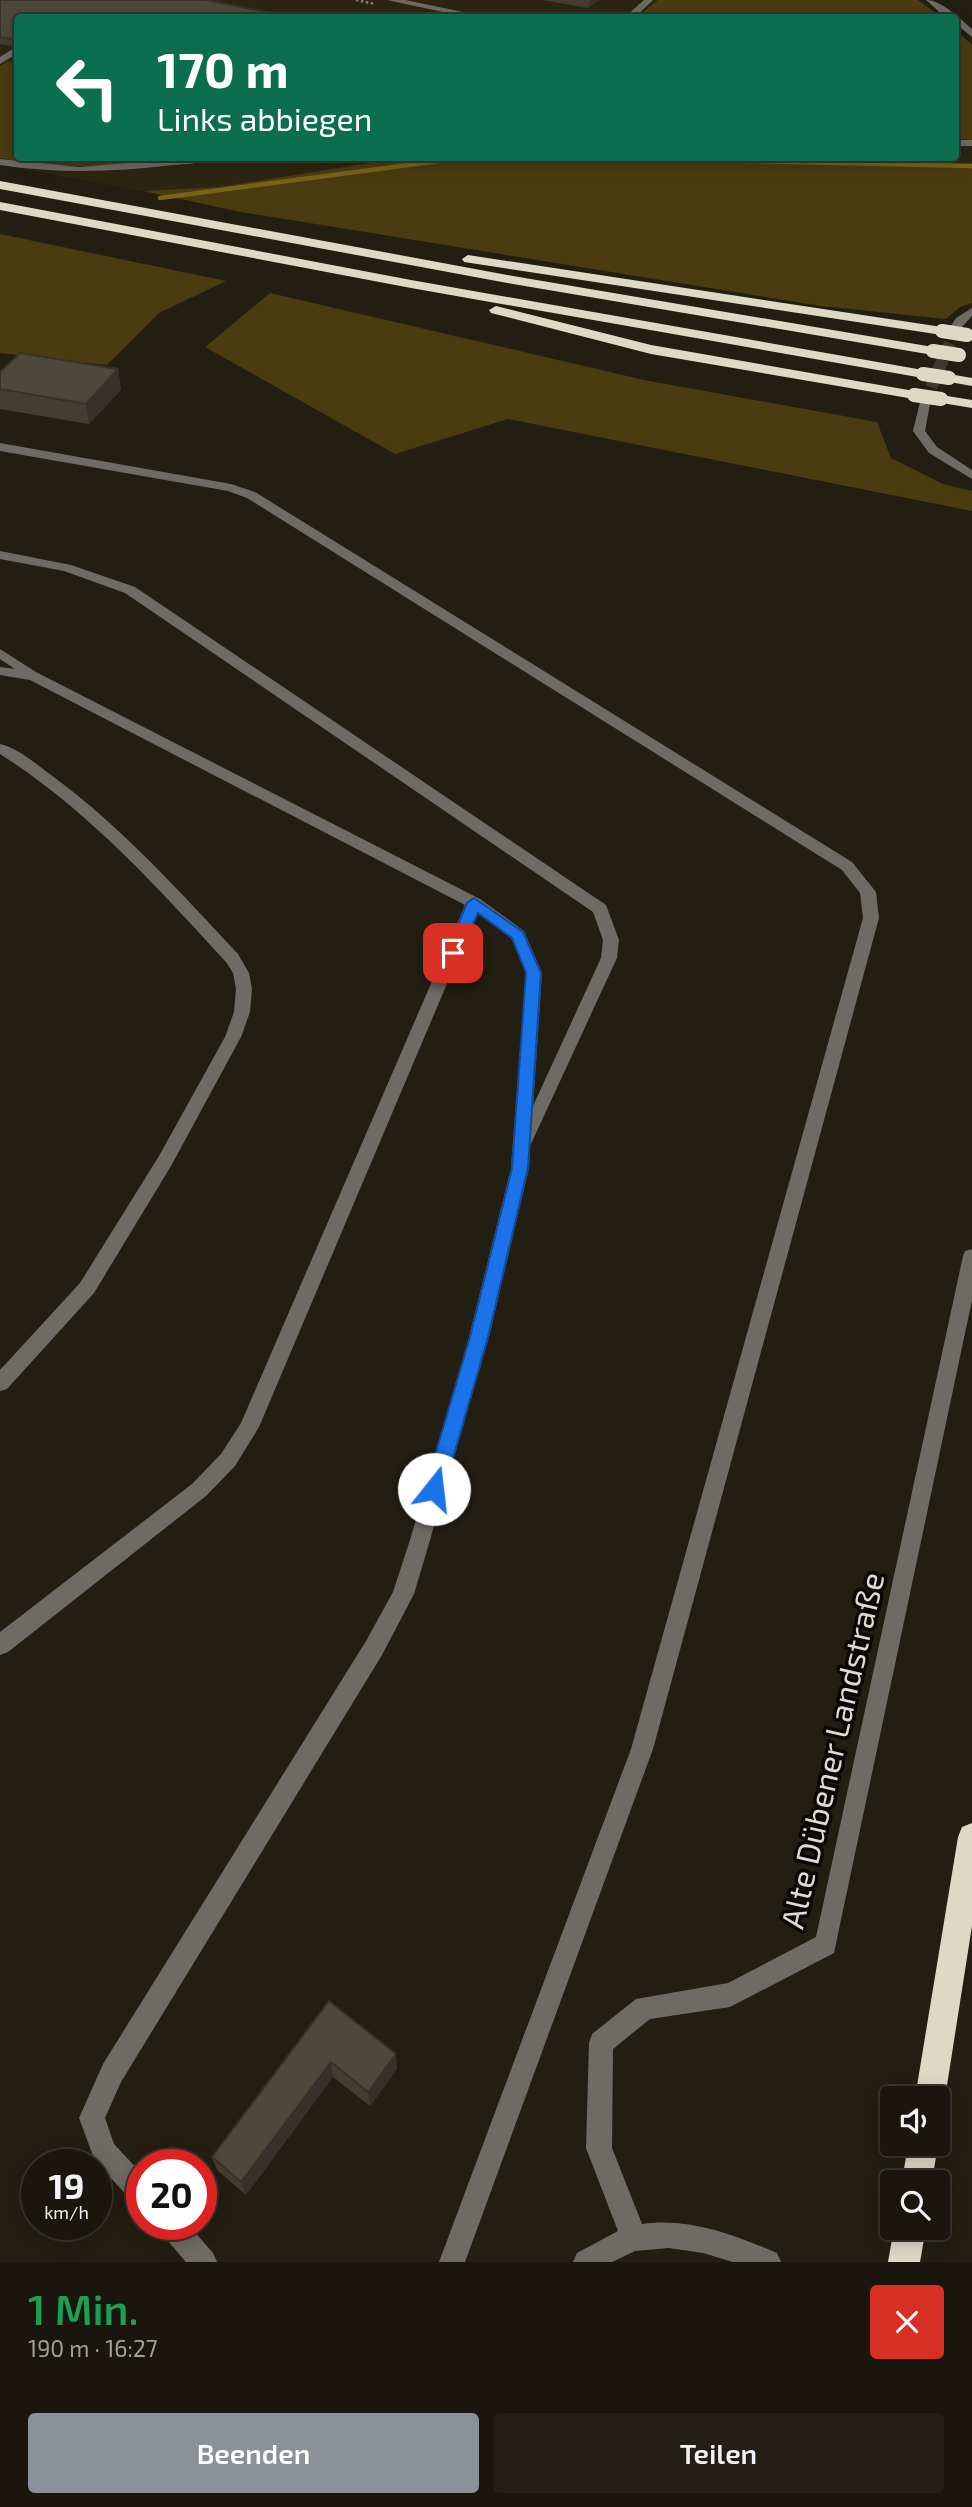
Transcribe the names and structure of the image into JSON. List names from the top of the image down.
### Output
{
  "streets": {
    "street": ["Alte Dübener Landstraße"]
  },
  "page": {
    "turn": ["170 m", "Links abbiegen"],
    "speed": "19 km/h",
    "limit": "20",
    "heading": ["1 Min.", "190 m · 16:27"],
    "buttons": ["Beenden", "Teilen"]
  }
}
